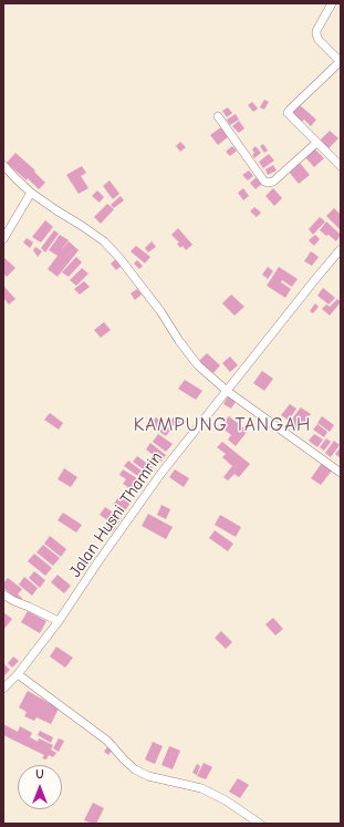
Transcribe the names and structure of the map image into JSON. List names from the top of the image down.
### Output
{
  "streets": {
    "street": ["Jalan Husni Thamrin"]
  },
  "districts": ["KAMPUNG TANGAH"],
  "north": "top"
}
